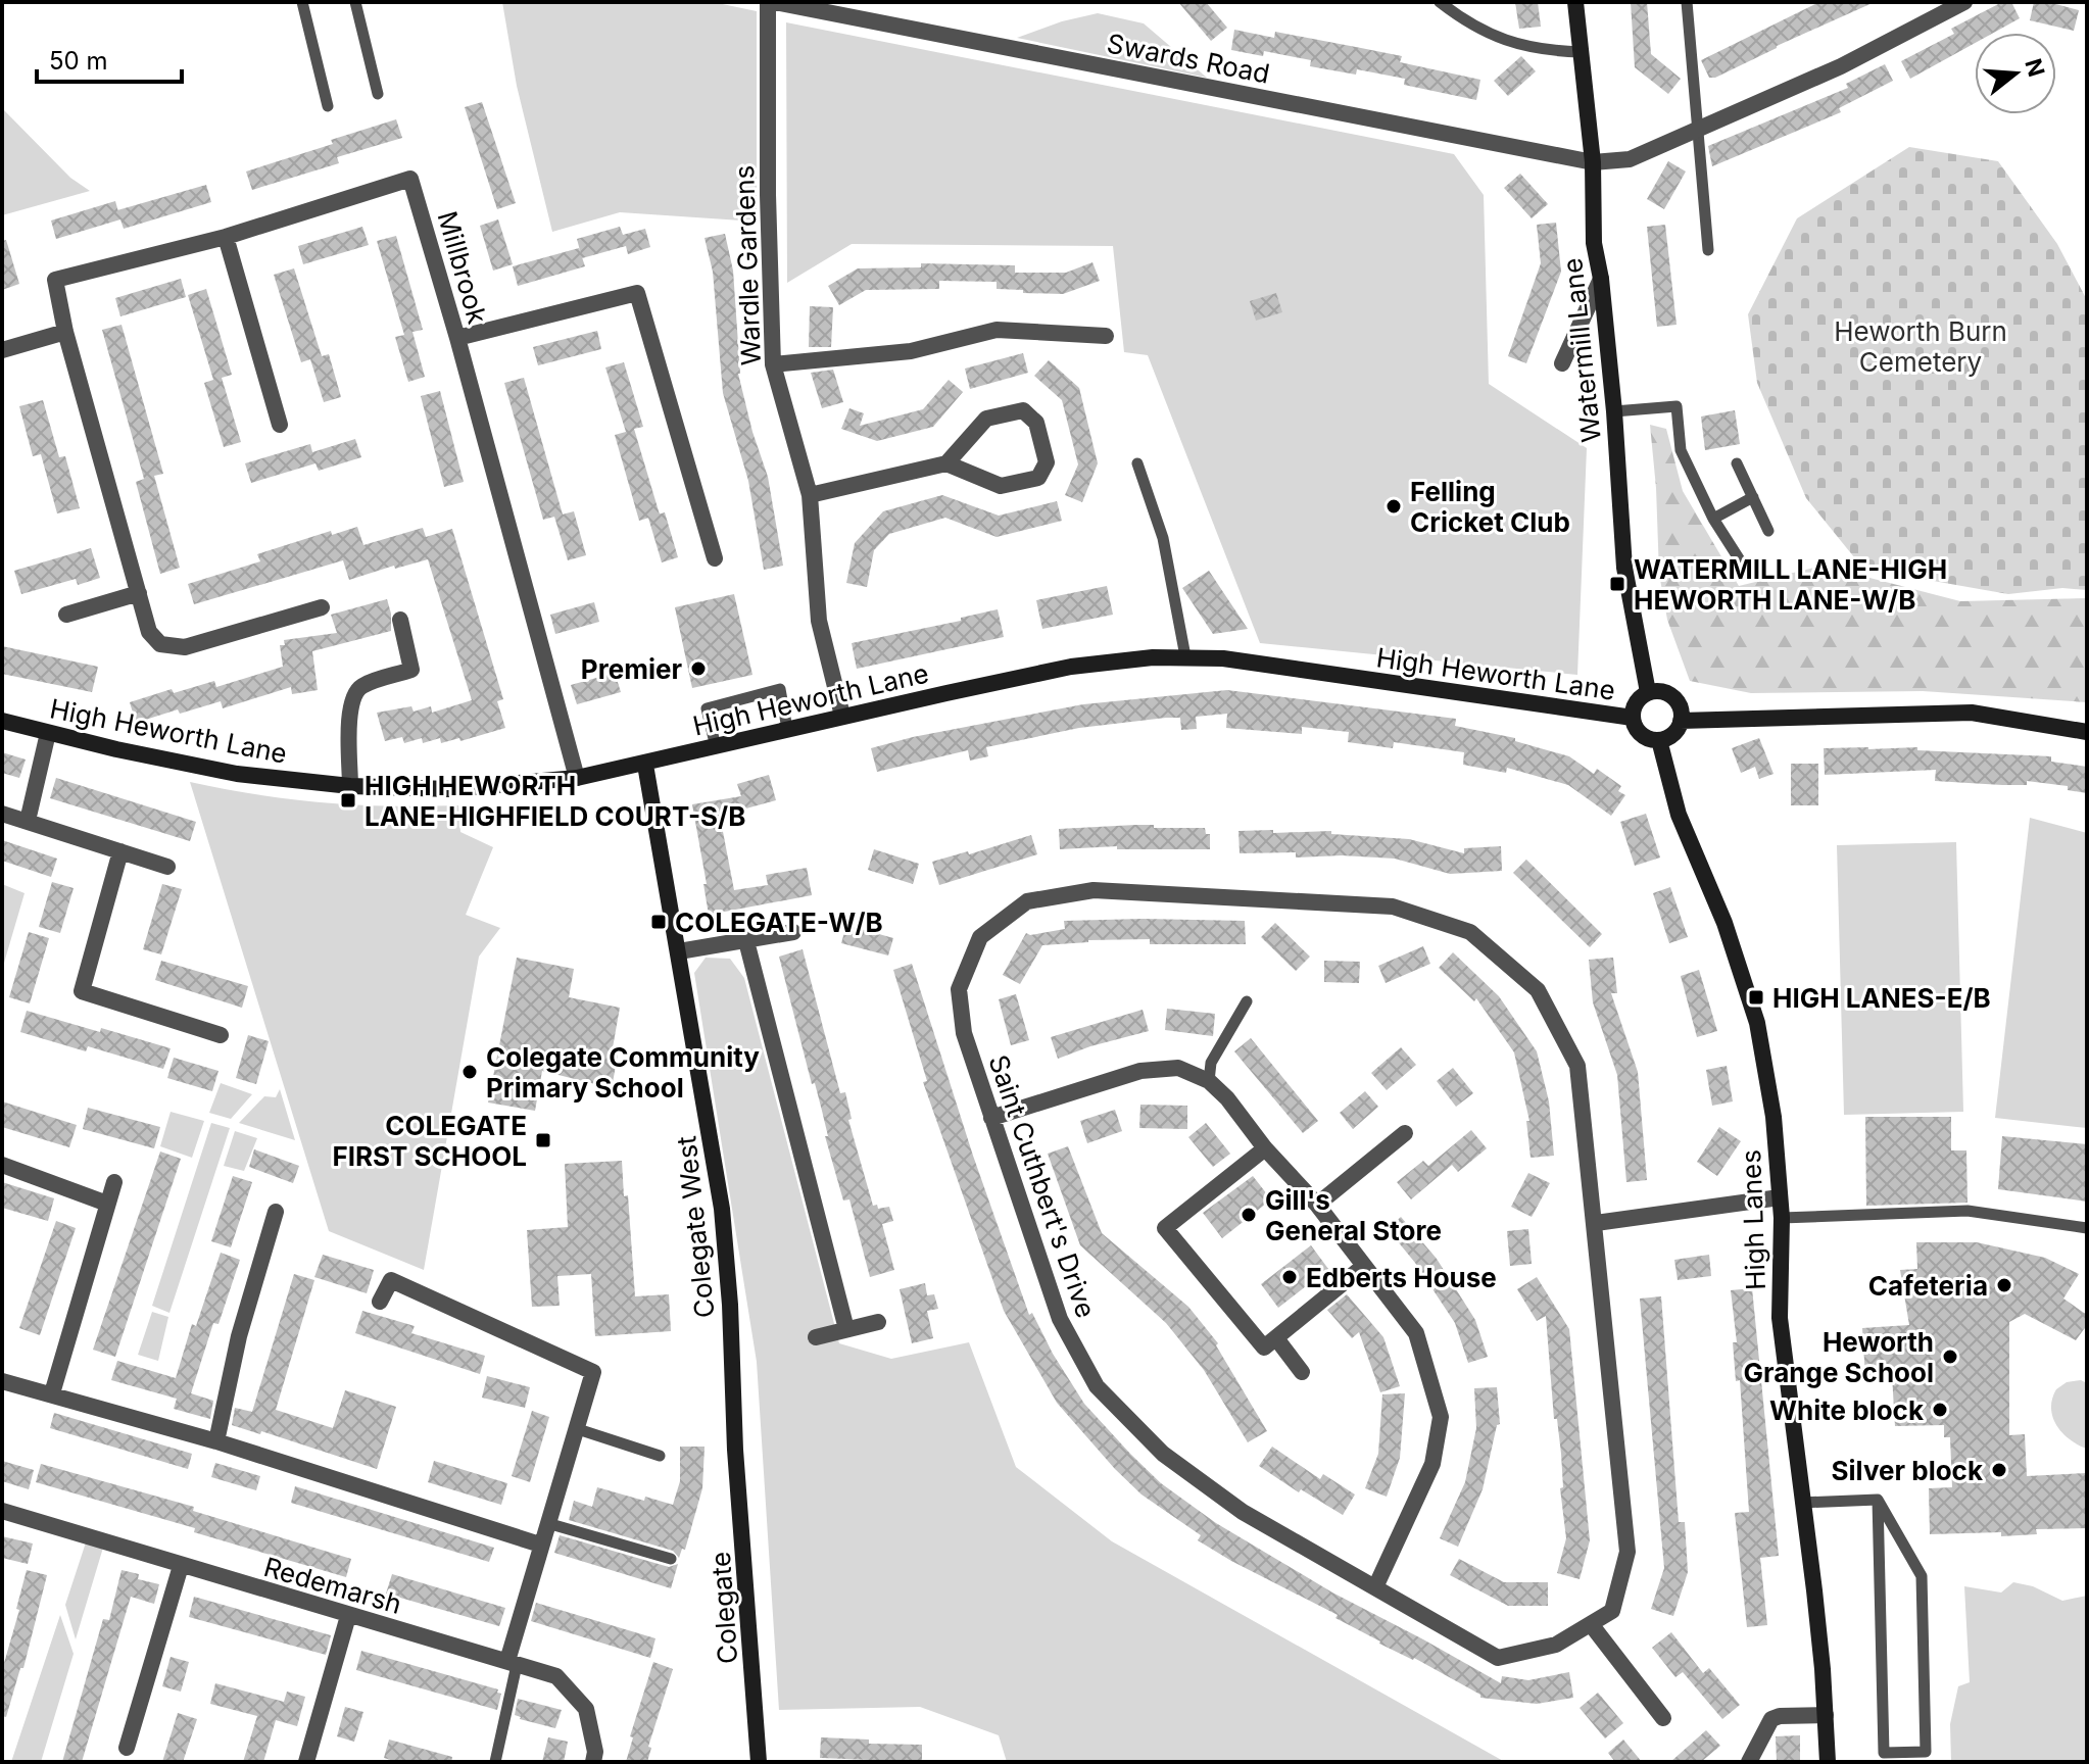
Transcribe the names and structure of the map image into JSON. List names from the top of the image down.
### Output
{
  "streets": {
    "street": [
      "Swards Road",
      "Wardle Gardens",
      "Millbrook",
      "Watermill Lane",
      "High Heworth Lane",
      "Saint Cuthbert's Drive",
      "High Lanes",
      "Colegate West",
      "Redemarsh",
      "Colegate"
    ]
  },
  "crossings": [
    ["Swards Road", "Watermill Lane"],
    ["Wardle Gardens", "High Heworth Lane"],
    ["Millbrook", "High Heworth Lane"],
    ["Watermill Lane", "High Heworth Lane"],
    ["Watermill Lane", "High Lanes"],
    ["High Heworth Lane", "High Lanes"],
    ["High Heworth Lane", "Colegate West"],
    ["Colegate West", "Colegate"]
  ],
  "parks": ["Heworth Burn Cemetery"],
  "places": {
    "other": [
      "Felling Cricket Club",
      "Premier",
      "Colegate Community Primary School",
      "Gill's General Store",
      "Edberts House",
      "Cafeteria",
      "Heworth Grange School",
      "White block",
      "Silver block"
    ],
    "transit": [
      "WATERMILL LANE-HIGH HEWORTH LANE-W/B",
      "HIGH HEWORTH LANE-HIGHFIELD COURT-S/B",
      "COLEGATE-W/B",
      "HIGH LANES-E/B",
      "COLEGATE FIRST SCHOOL"
    ]
  },
  "scale_bar": "50 m",
  "north": "right"
}
